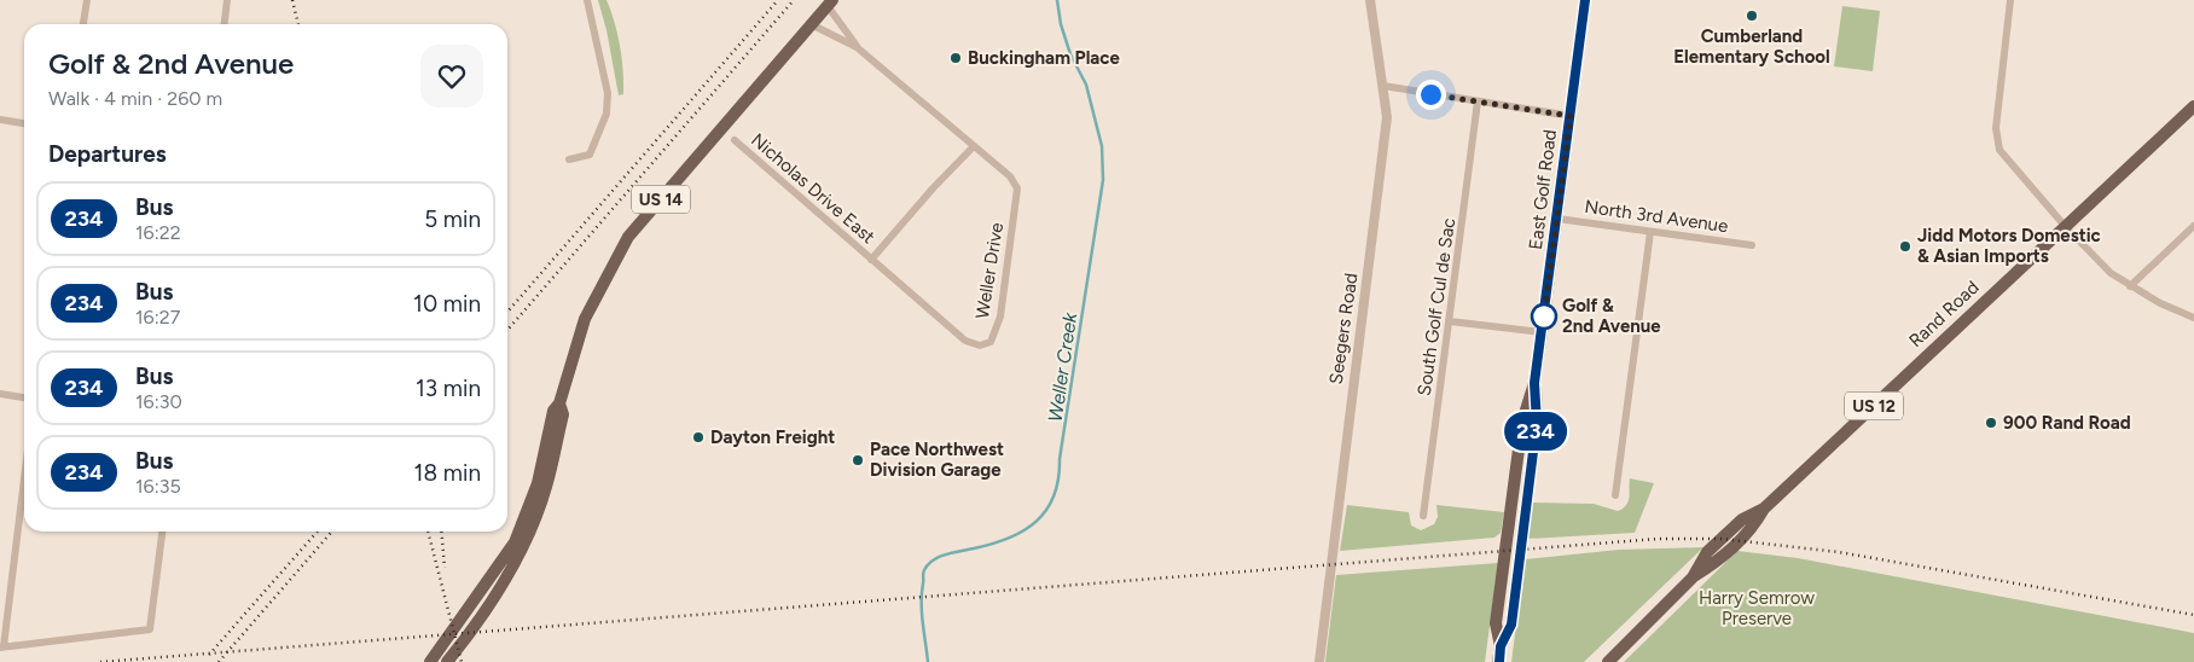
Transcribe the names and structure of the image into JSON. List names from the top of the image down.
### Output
{
  "streets": {
    "main road": [
      "East Golf Road",
      "US 14",
      "Rand Road",
      "US 12"
    ],
    "street": [
      "Nicholas Drive East",
      "North 3rd Avenue",
      "Weller Drive",
      "South Golf Cul de Sac",
      "Seegers Road"
    ]
  },
  "crossings": [
    ["Nicholas Drive East", "Weller Drive"],
    ["East Golf Road", "North 3rd Avenue"]
  ],
  "water": ["Weller Creek"],
  "parks": ["Harry Semrow Preserve"],
  "places": [
    "Cumberland Elementary School",
    "Buckingham Place",
    "Jidd Motors Domestic & Asian Imports",
    "Golf & 2nd Avenue",
    "900 Rand Road",
    "Dayton Freight",
    "Pace Northwest Division Garage"
  ],
  "lines": ["bus line 234"],
  "page": {
    "on_map": "234",
    "heading": [
      ["Golf & 2nd Avenue", "Walk · 4 min · 260 m"],
      "Departures"
    ],
    "list": [
      {
        "mark": "234",
        "name": "Bus",
        "note": "16:22",
        "value": "5 min"
      },
      {
        "mark": "234",
        "name": "Bus",
        "note": "16:27",
        "value": "10 min"
      },
      {
        "mark": "234",
        "name": "Bus",
        "note": "16:30",
        "value": "13 min"
      },
      {
        "mark": "234",
        "name": "Bus",
        "note": "16:35",
        "value": "18 min"
      }
    ]
  }
}
